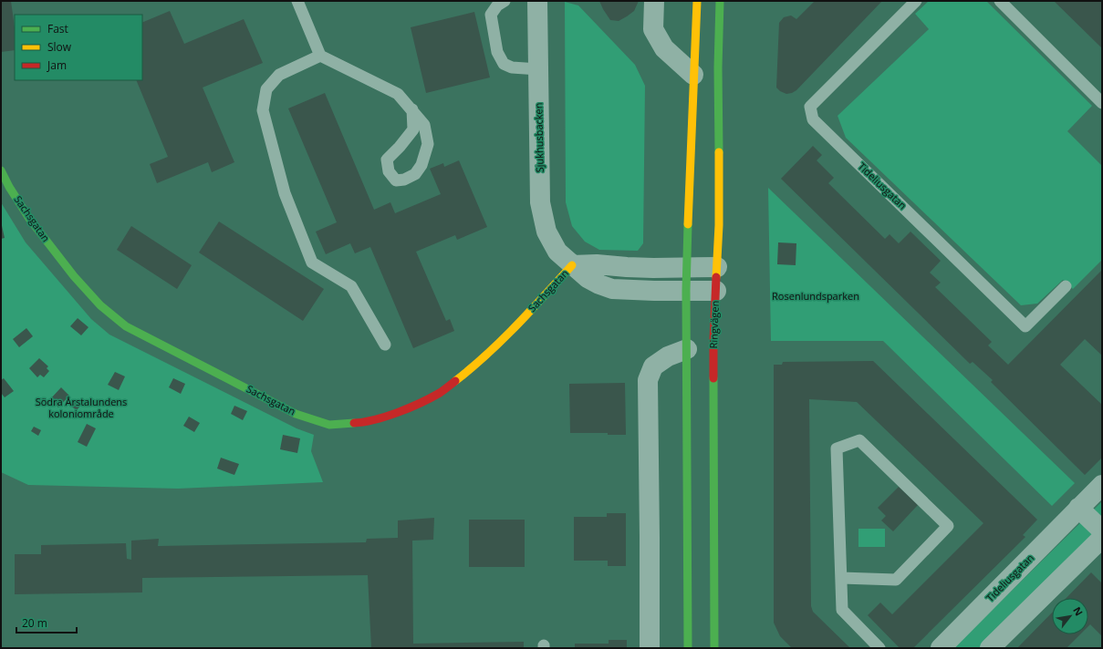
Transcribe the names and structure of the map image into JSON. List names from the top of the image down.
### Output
{
  "streets": {
    "main road": ["Sachsgatan", "Ringvägen"],
    "street": ["Sjukhusbacken", "Tideliusgatan"]
  },
  "crossings": [
    ["Sjukhusbacken", "Sachsgatan"],
    ["Sjukhusbacken", "Ringvägen"]
  ],
  "parks": ["Rosenlundsparken", "Södra Årstalundens koloniområde"],
  "legend": ["Fast", "Slow", "Jam"],
  "scale_bar": "20 m",
  "north": "top right"
}
